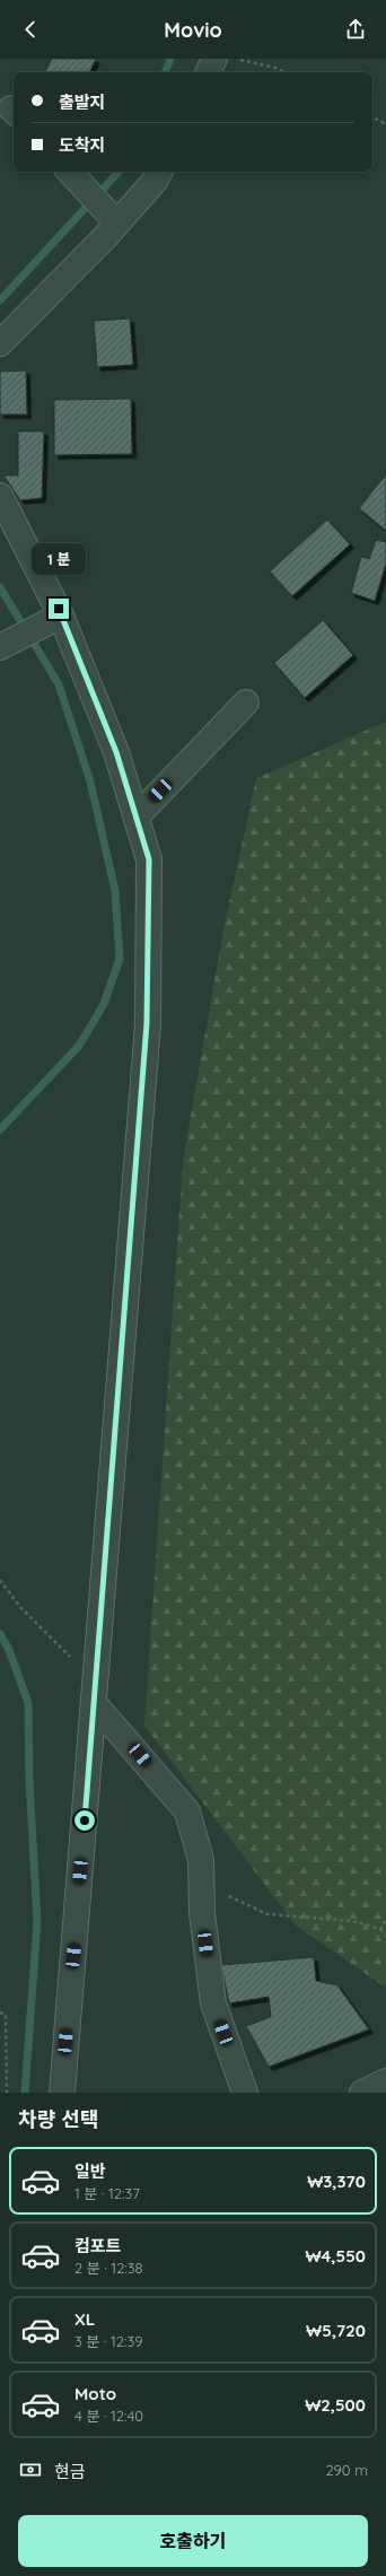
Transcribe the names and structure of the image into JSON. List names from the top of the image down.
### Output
{
  "page": {
    "header": "Movio",
    "banner": ["출발지", "도착지"],
    "bubble": "1 분",
    "heading": "차량 선택",
    "list": [
      {
        "name": "일반",
        "note": "1 분 · 12:37",
        "value": "₩3,370"
      },
      {
        "name": "컴포트",
        "note": "2 분 · 12:38",
        "value": "₩4,550"
      },
      {
        "name": "XL",
        "note": "3 분 · 12:39",
        "value": "₩5,720"
      },
      {
        "name": "Moto",
        "note": "4 분 · 12:40",
        "value": "₩2,500"
      }
    ],
    "pay": ["현금", "290 m"],
    "buttons": "호출하기"
  }
}
